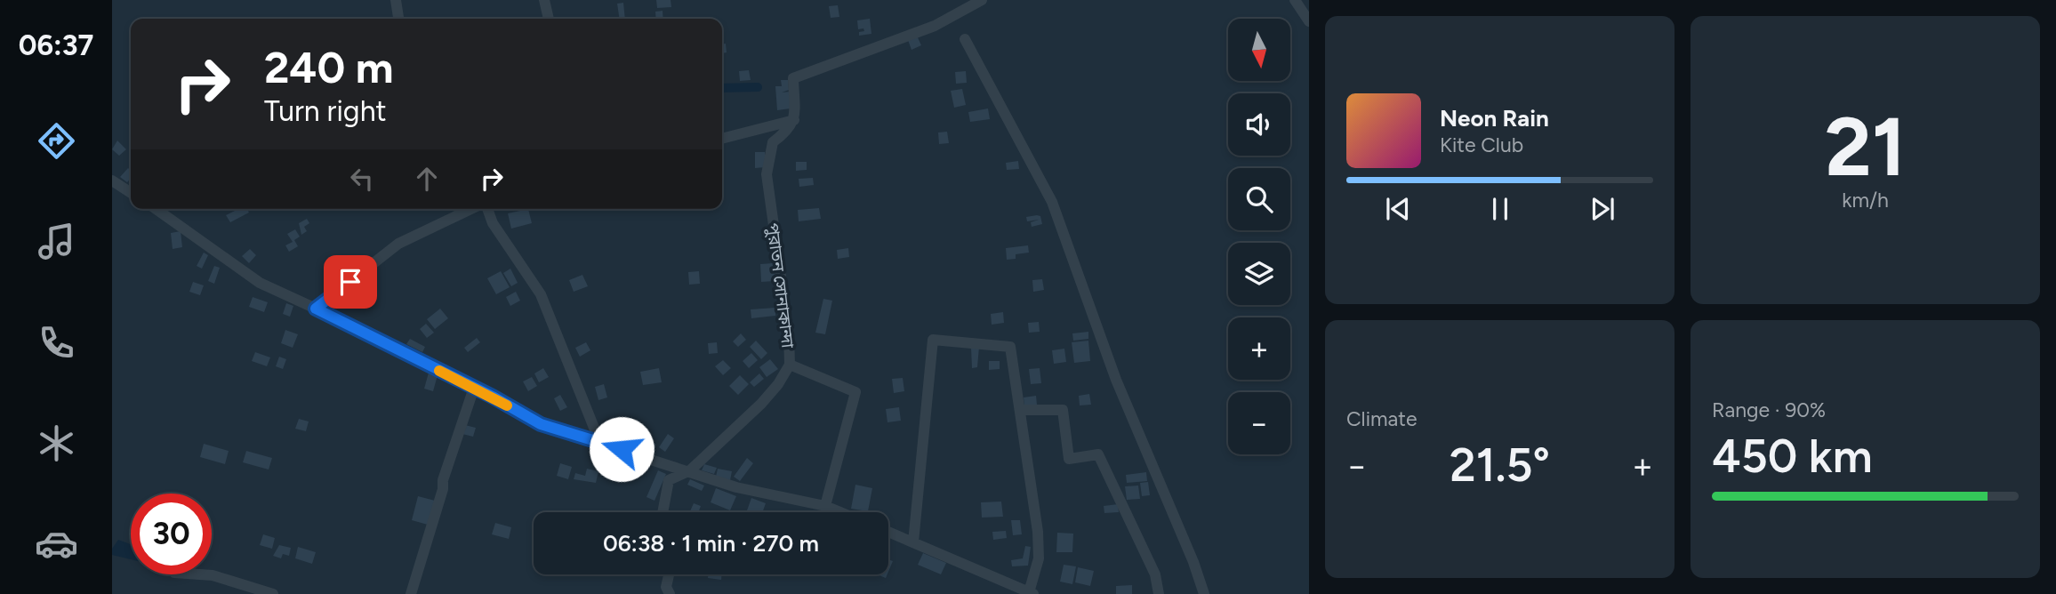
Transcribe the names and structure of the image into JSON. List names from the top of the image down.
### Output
{
  "streets": {
    "street": ["পুরাতন সোনাকান্দা"]
  },
  "north": "bottom",
  "page": {
    "tabs": "06:37",
    "tile": [
      ["21", "km/h"],
      "Climate",
      ["Range · 90%", "450 km"]
    ],
    "map_buttons": ["+", "−"],
    "turn": ["240 m", "Turn right"],
    "song": ["Neon Rain", "Kite Club"],
    "heat": ["−", "21.5°", "+"],
    "limit": "30",
    "trip": "06:38 · 1 min · 270 m"
  }
}
